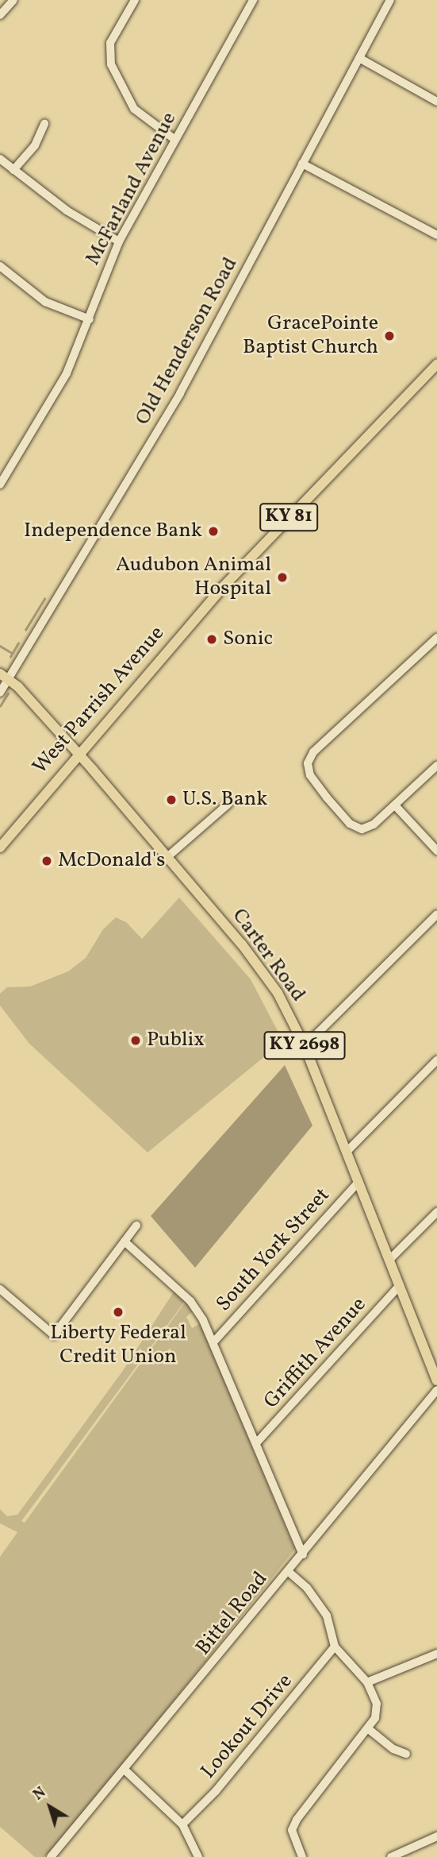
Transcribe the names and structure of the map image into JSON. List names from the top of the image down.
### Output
{
  "streets": {
    "main road": [
      "KY 81",
      "West Parrish Avenue",
      "Carter Road",
      "KY 2698"
    ],
    "street": [
      "McFarland Avenue",
      "Old Henderson Road",
      "South York Street",
      "Griffith Avenue",
      "Bittel Road",
      "Lookout Drive"
    ]
  },
  "crossings": [
    ["Old Henderson Road", "Carter Road"],
    ["West Parrish Avenue", "Carter Road"],
    ["Carter Road", "South York Street"],
    ["Carter Road", "Griffith Avenue"]
  ],
  "places": [
    "GracePointe Baptist Church",
    "Independence Bank",
    "Audubon Animal Hospital",
    "Sonic",
    "U.S. Bank",
    "McDonald's",
    "Publix",
    "Liberty Federal Credit Union"
  ],
  "north": "top left"
}
